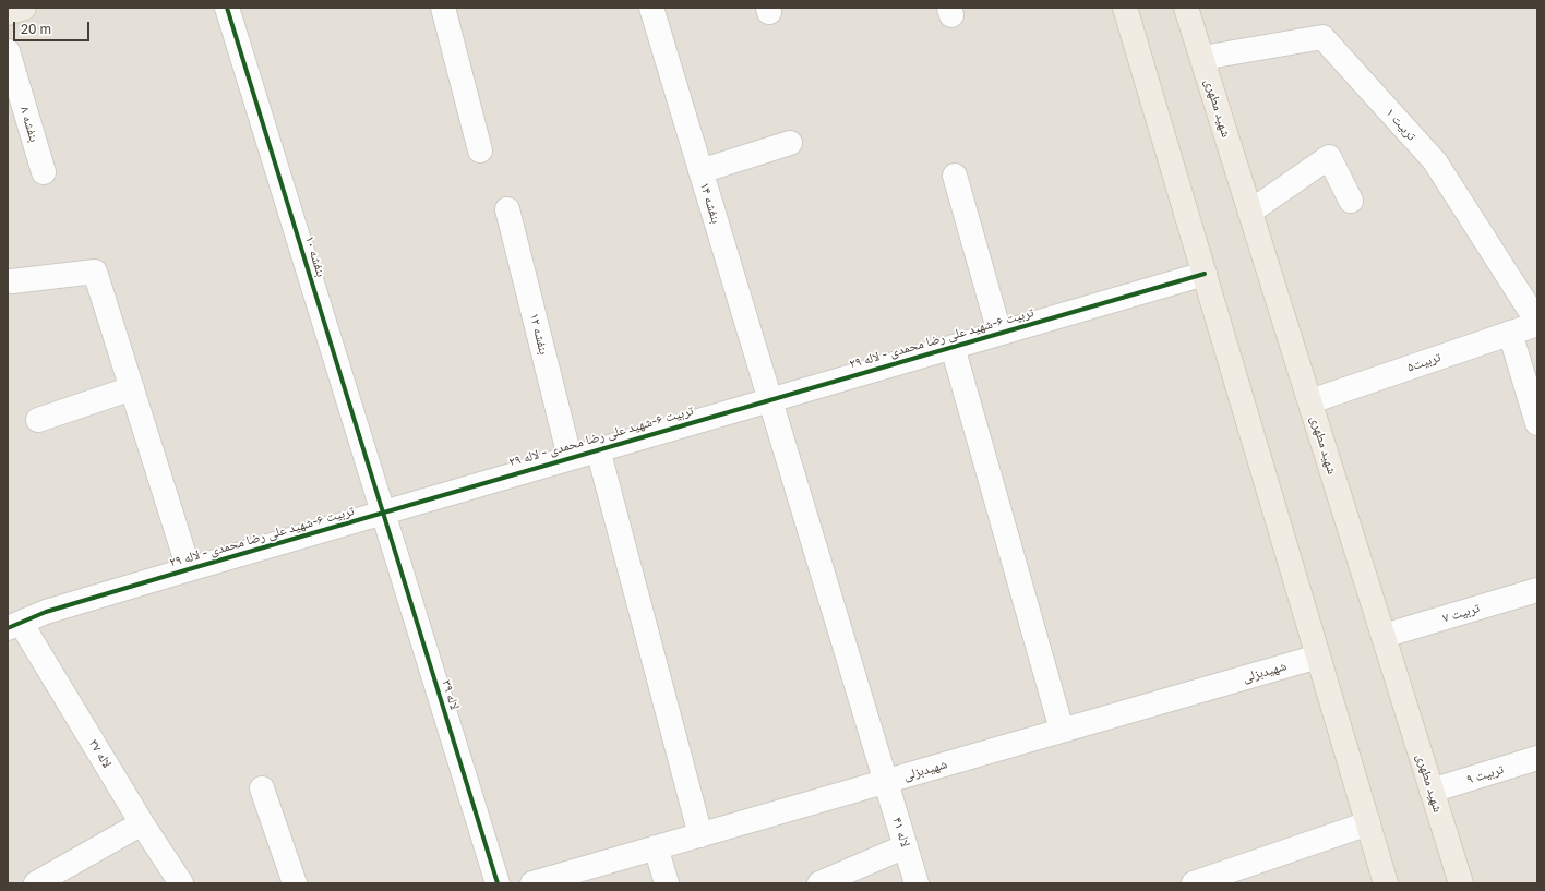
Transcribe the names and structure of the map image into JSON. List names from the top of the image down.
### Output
{
  "streets": {
    "main road": ["شهید مطهری"],
    "street": [
      "بنفشه ۸",
      "تربیت ۱",
      "بنفشه ۱۴",
      "بنفشه ۱۰",
      "بنفشه ۱۲",
      "تربیت ۶-شهید علی رضا محمدی - لاله ۲۹",
      "تربیت۵",
      "تربیت ۷",
      "شهیدبزلی",
      "لاله ۳۹",
      "لاله ۳۷",
      "تربیت ۹",
      "لاله ۴۱"
    ]
  },
  "crossings": [
    ["شهید مطهری", "تربیت ۱"],
    ["شهید مطهری", "تربیت۵"],
    ["شهید مطهری", "تربیت ۷"],
    ["شهید مطهری", "تربیت ۹"],
    ["تربیت ۱", "تربیت۵"],
    ["بنفشه ۱۴", "تربیت ۶-شهید علی رضا محمدی - لاله ۲۹"],
    ["بنفشه ۱۴", "شهیدبزلی"],
    ["بنفشه ۱۴", "لاله ۴۱"],
    ["بنفشه ۱۰", "تربیت ۶-شهید علی رضا محمدی - لاله ۲۹"],
    ["بنفشه ۱۰", "لاله ۳۹"],
    ["بنفشه ۱۲", "تربیت ۶-شهید علی رضا محمدی - لاله ۲۹"],
    ["تربیت ۶-شهید علی رضا محمدی - لاله ۲۹", "لاله ۳۹"],
    ["تربیت ۶-شهید علی رضا محمدی - لاله ۲۹", "لاله ۳۷"],
    ["شهیدبزلی", "لاله ۴۱"]
  ],
  "scale_bar": "20 m"
}
